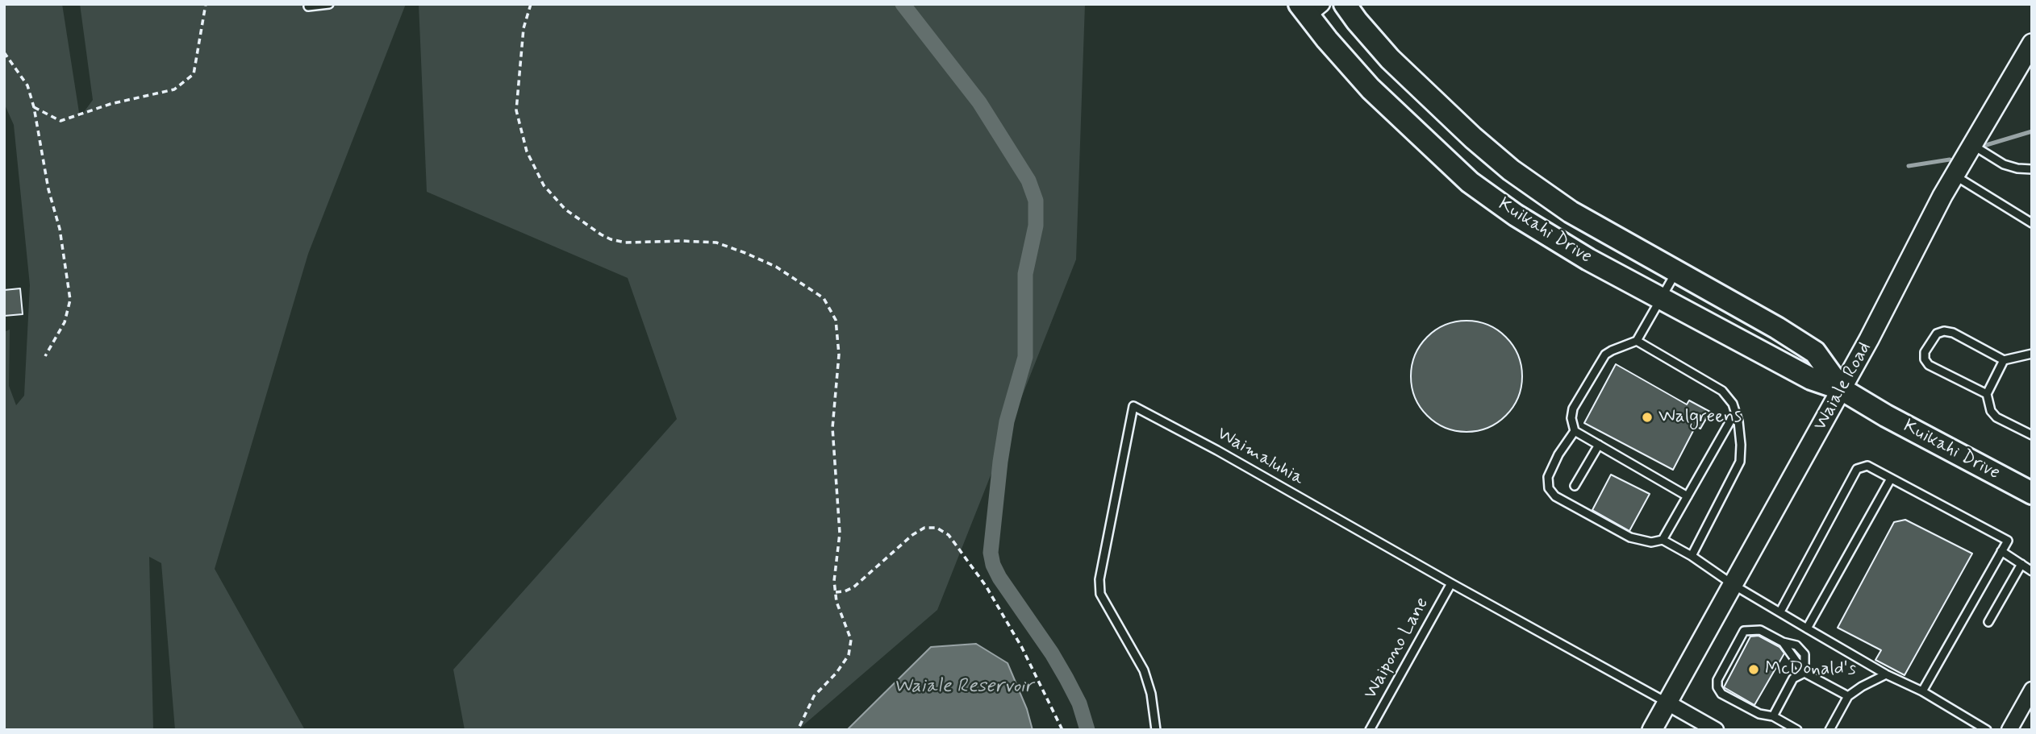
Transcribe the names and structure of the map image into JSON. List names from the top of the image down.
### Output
{
  "streets": {
    "main road": ["Kuikahi Drive"],
    "street": ["Waiale Road"],
    "lane": ["Waimaluhia", "Waipono Lane"]
  },
  "crossings": [
    ["Kuikahi Drive", "Waiale Road"],
    ["Waiale Road", "Waimaluhia"],
    ["Waimaluhia", "Waipono Lane"]
  ],
  "water": ["Waiale Reservoir"],
  "places": ["Walgreens", "McDonald's"]
}
